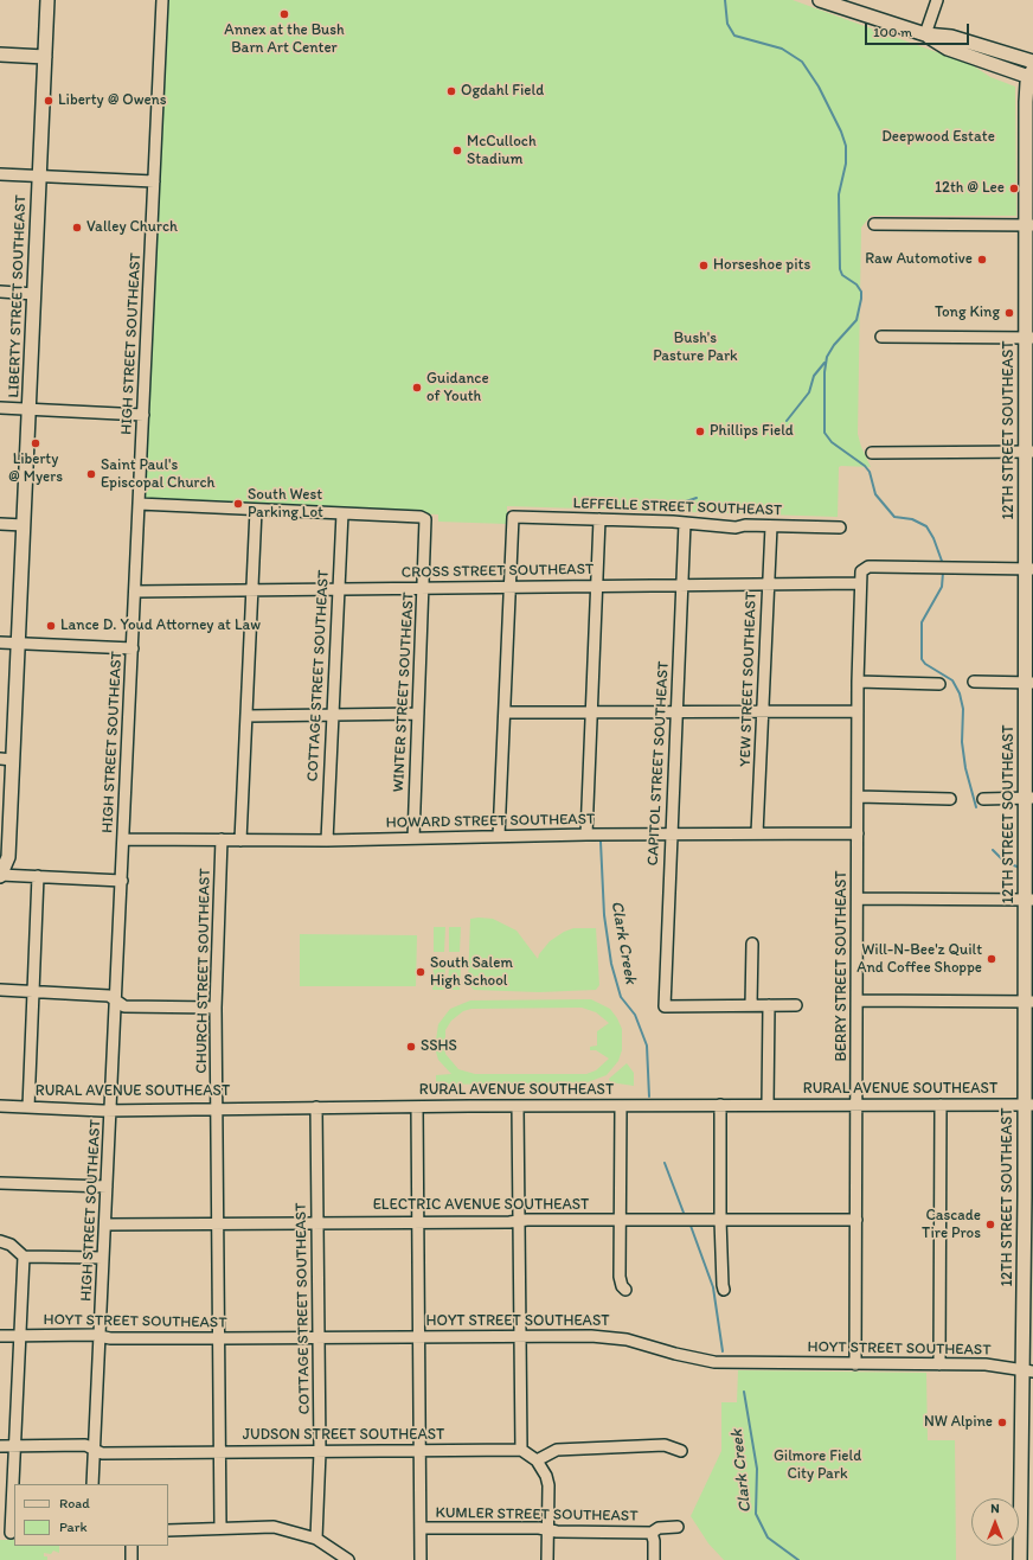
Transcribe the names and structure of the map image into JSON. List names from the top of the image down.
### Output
{
  "streets": {
    "main road": ["LIBERTY STREET SOUTHEAST", "12TH STREET SOUTHEAST"],
    "street": [
      "HIGH STREET SOUTHEAST",
      "LEFFELLE STREET SOUTHEAST",
      "CROSS STREET SOUTHEAST",
      "COTTAGE STREET SOUTHEAST",
      "YEW STREET SOUTHEAST",
      "WINTER STREET SOUTHEAST",
      "CAPITOL STREET SOUTHEAST",
      "HOWARD STREET SOUTHEAST",
      "BERRY STREET SOUTHEAST",
      "CHURCH STREET SOUTHEAST",
      "RURAL AVENUE SOUTHEAST",
      "ELECTRIC AVENUE SOUTHEAST",
      "HOYT STREET SOUTHEAST",
      "JUDSON STREET SOUTHEAST",
      "KUMLER STREET SOUTHEAST"
    ]
  },
  "crossings": [
    ["HIGH STREET SOUTHEAST", "CROSS STREET SOUTHEAST"],
    ["HIGH STREET SOUTHEAST", "HOWARD STREET SOUTHEAST"],
    ["HIGH STREET SOUTHEAST", "RURAL AVENUE SOUTHEAST"],
    ["HIGH STREET SOUTHEAST", "ELECTRIC AVENUE SOUTHEAST"],
    ["HIGH STREET SOUTHEAST", "HOYT STREET SOUTHEAST"],
    ["HIGH STREET SOUTHEAST", "JUDSON STREET SOUTHEAST"],
    ["12TH STREET SOUTHEAST", "BERRY STREET SOUTHEAST"],
    ["12TH STREET SOUTHEAST", "RURAL AVENUE SOUTHEAST"],
    ["12TH STREET SOUTHEAST", "HOYT STREET SOUTHEAST"],
    ["LEFFELLE STREET SOUTHEAST", "CROSS STREET SOUTHEAST"],
    ["LEFFELLE STREET SOUTHEAST", "YEW STREET SOUTHEAST"],
    ["LEFFELLE STREET SOUTHEAST", "CAPITOL STREET SOUTHEAST"],
    ["CROSS STREET SOUTHEAST", "COTTAGE STREET SOUTHEAST"],
    ["CROSS STREET SOUTHEAST", "YEW STREET SOUTHEAST"],
    ["CROSS STREET SOUTHEAST", "WINTER STREET SOUTHEAST"],
    ["CROSS STREET SOUTHEAST", "CAPITOL STREET SOUTHEAST"],
    ["CROSS STREET SOUTHEAST", "BERRY STREET SOUTHEAST"],
    ["COTTAGE STREET SOUTHEAST", "WINTER STREET SOUTHEAST"],
    ["COTTAGE STREET SOUTHEAST", "HOWARD STREET SOUTHEAST"],
    ["COTTAGE STREET SOUTHEAST", "RURAL AVENUE SOUTHEAST"],
    ["COTTAGE STREET SOUTHEAST", "ELECTRIC AVENUE SOUTHEAST"],
    ["COTTAGE STREET SOUTHEAST", "HOYT STREET SOUTHEAST"],
    ["COTTAGE STREET SOUTHEAST", "JUDSON STREET SOUTHEAST"],
    ["YEW STREET SOUTHEAST", "HOWARD STREET SOUTHEAST"],
    ["WINTER STREET SOUTHEAST", "HOWARD STREET SOUTHEAST"],
    ["CAPITOL STREET SOUTHEAST", "HOWARD STREET SOUTHEAST"],
    ["HOWARD STREET SOUTHEAST", "BERRY STREET SOUTHEAST"],
    ["HOWARD STREET SOUTHEAST", "CHURCH STREET SOUTHEAST"],
    ["BERRY STREET SOUTHEAST", "RURAL AVENUE SOUTHEAST"],
    ["BERRY STREET SOUTHEAST", "ELECTRIC AVENUE SOUTHEAST"],
    ["BERRY STREET SOUTHEAST", "HOYT STREET SOUTHEAST"],
    ["CHURCH STREET SOUTHEAST", "RURAL AVENUE SOUTHEAST"],
    ["CHURCH STREET SOUTHEAST", "ELECTRIC AVENUE SOUTHEAST"],
    ["CHURCH STREET SOUTHEAST", "HOYT STREET SOUTHEAST"],
    ["CHURCH STREET SOUTHEAST", "JUDSON STREET SOUTHEAST"]
  ],
  "water": ["Clark Creek"],
  "parks": ["Deepwood Estate", "Bush's Pasture Park", "Gilmore Field City Park"],
  "places": [
    "Annex at the Bush Barn Art Center",
    "Ogdahl Field",
    "Liberty @ Owens",
    "McCulloch Stadium",
    "12th @ Lee",
    "Valley Church",
    "Raw Automotive",
    "Horseshoe pits",
    "Tong King",
    "Guidance of Youth",
    "Phillips Field",
    "Liberty @ Myers",
    "Saint Paul's Episcopal Church",
    "South West Parking Lot",
    "Lance D. Youd Attorney at Law",
    "Will-N-Bee'z Quilt And Coffee Shoppe",
    "South Salem High School",
    "SSHS",
    "Cascade Tire Pros",
    "NW Alpine"
  ],
  "legend": ["Road", "Park"],
  "scale_bar": "100 m",
  "north": "top"
}
